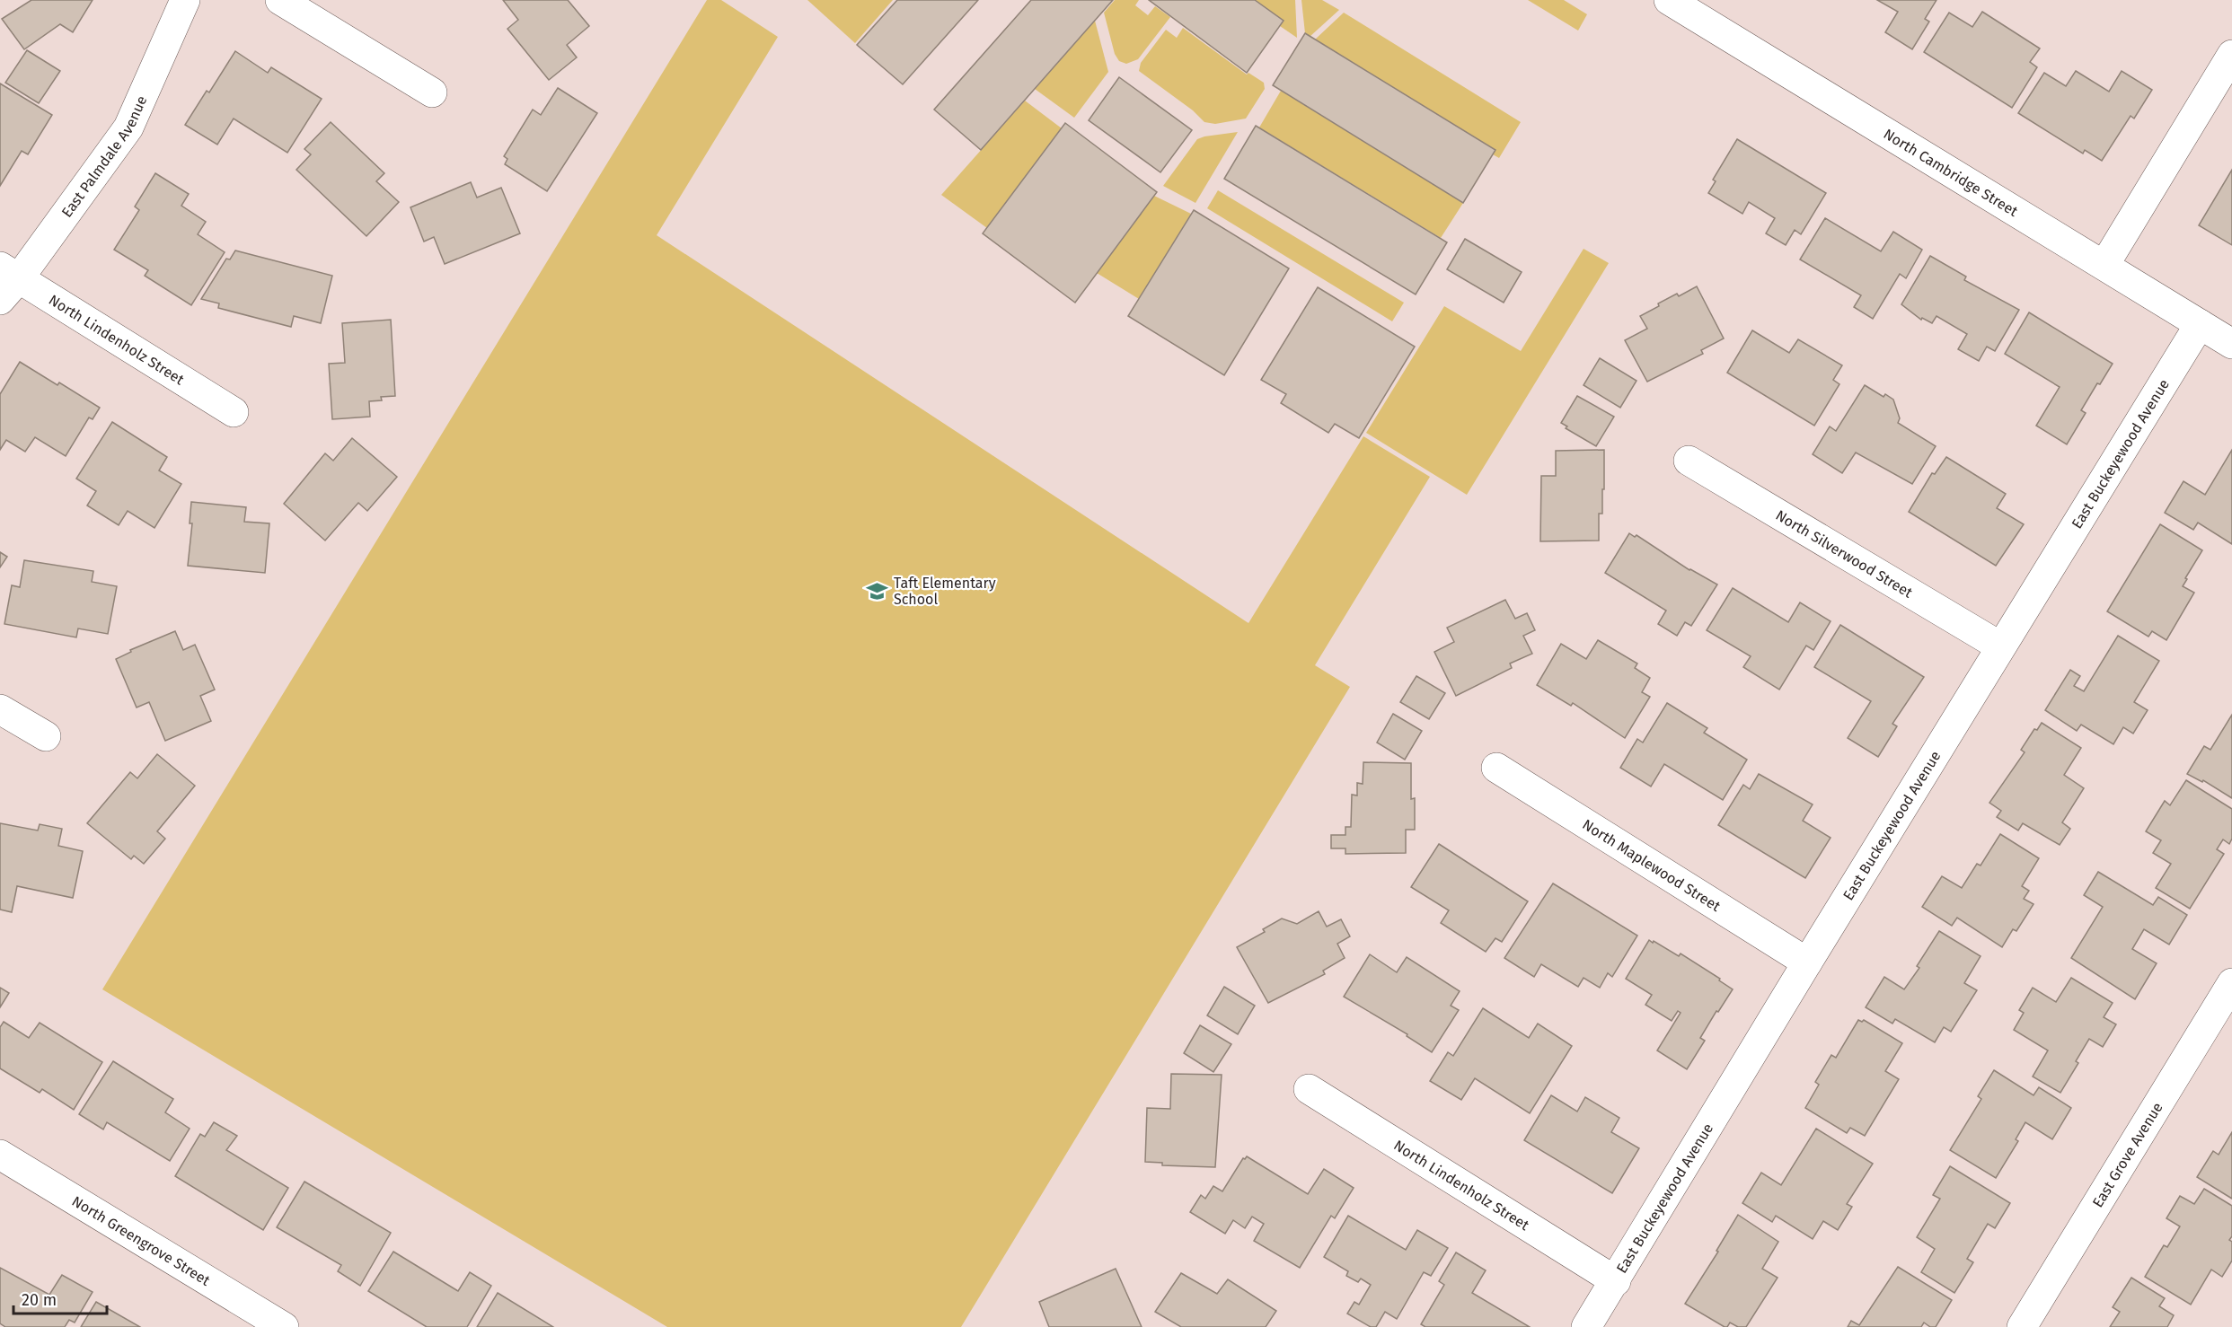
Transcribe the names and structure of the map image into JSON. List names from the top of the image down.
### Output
{
  "streets": {
    "street": [
      "East Palmdale Avenue",
      "North Cambridge Street",
      "North Lindenholz Street",
      "East Buckeyewood Avenue",
      "North Silverwood Street",
      "North Maplewood Street",
      "East Grove Avenue",
      "North Greengrove Street"
    ]
  },
  "crossings": [
    ["East Palmdale Avenue", "North Lindenholz Street"],
    ["North Cambridge Street", "East Buckeyewood Avenue"],
    ["North Lindenholz Street", "East Buckeyewood Avenue"],
    ["East Buckeyewood Avenue", "North Silverwood Street"],
    ["East Buckeyewood Avenue", "North Maplewood Street"]
  ],
  "places": {
    "school or university": ["Taft Elementary School"]
  },
  "scale_bar": "20 m"
}
